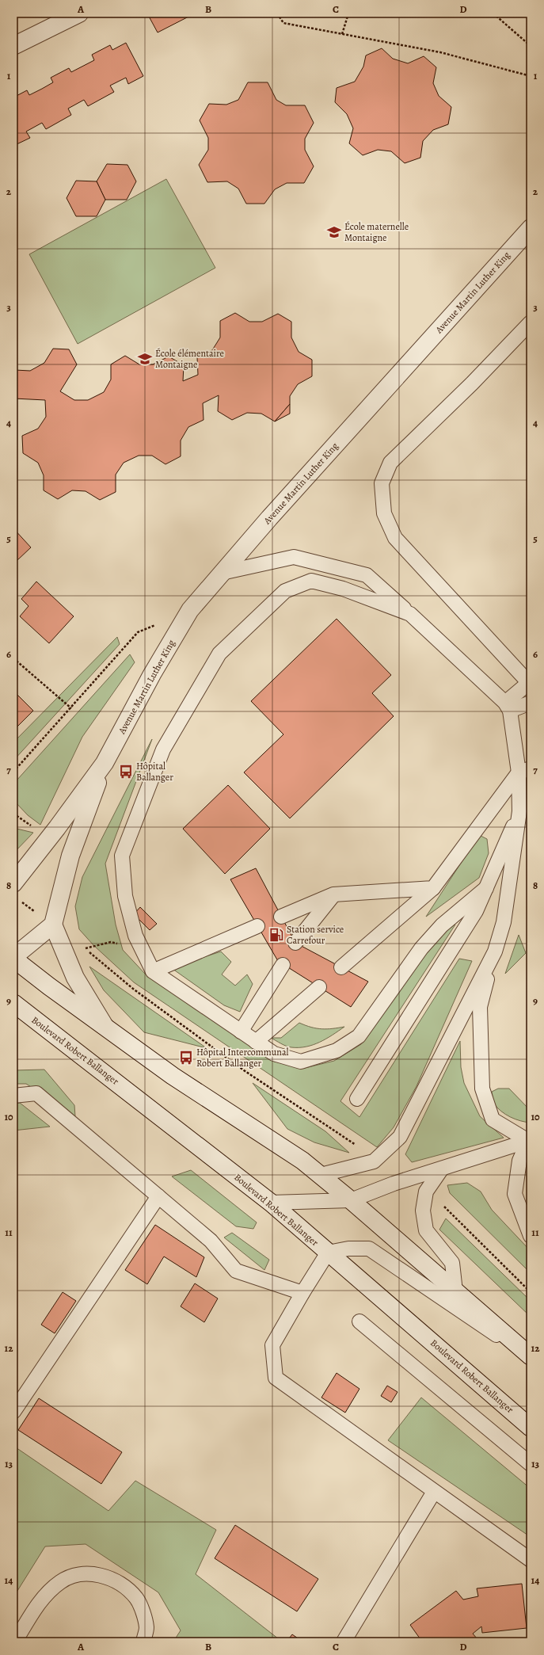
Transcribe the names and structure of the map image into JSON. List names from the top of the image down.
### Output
{
  "streets": {
    "main road": ["Avenue Martin Luther King", "Boulevard Robert Ballanger"]
  },
  "places": {
    "school or university": ["École maternelle Montaigne", "École élémentaire Montaigne"],
    "bus stop": ["Hôpital Ballanger", "Hôpital Intercommunal Robert Ballanger"],
    "fuel station": ["Station service Carrefour"]
  },
  "grid": {
    "columns": [
      "A",
      "B",
      "C",
      "D"
    ],
    "rows": [
      "1",
      "2",
      "3",
      "4",
      "5",
      "6",
      "7",
      "8",
      "9",
      "10",
      "11",
      "12",
      "13",
      "14"
    ]
  }
}
